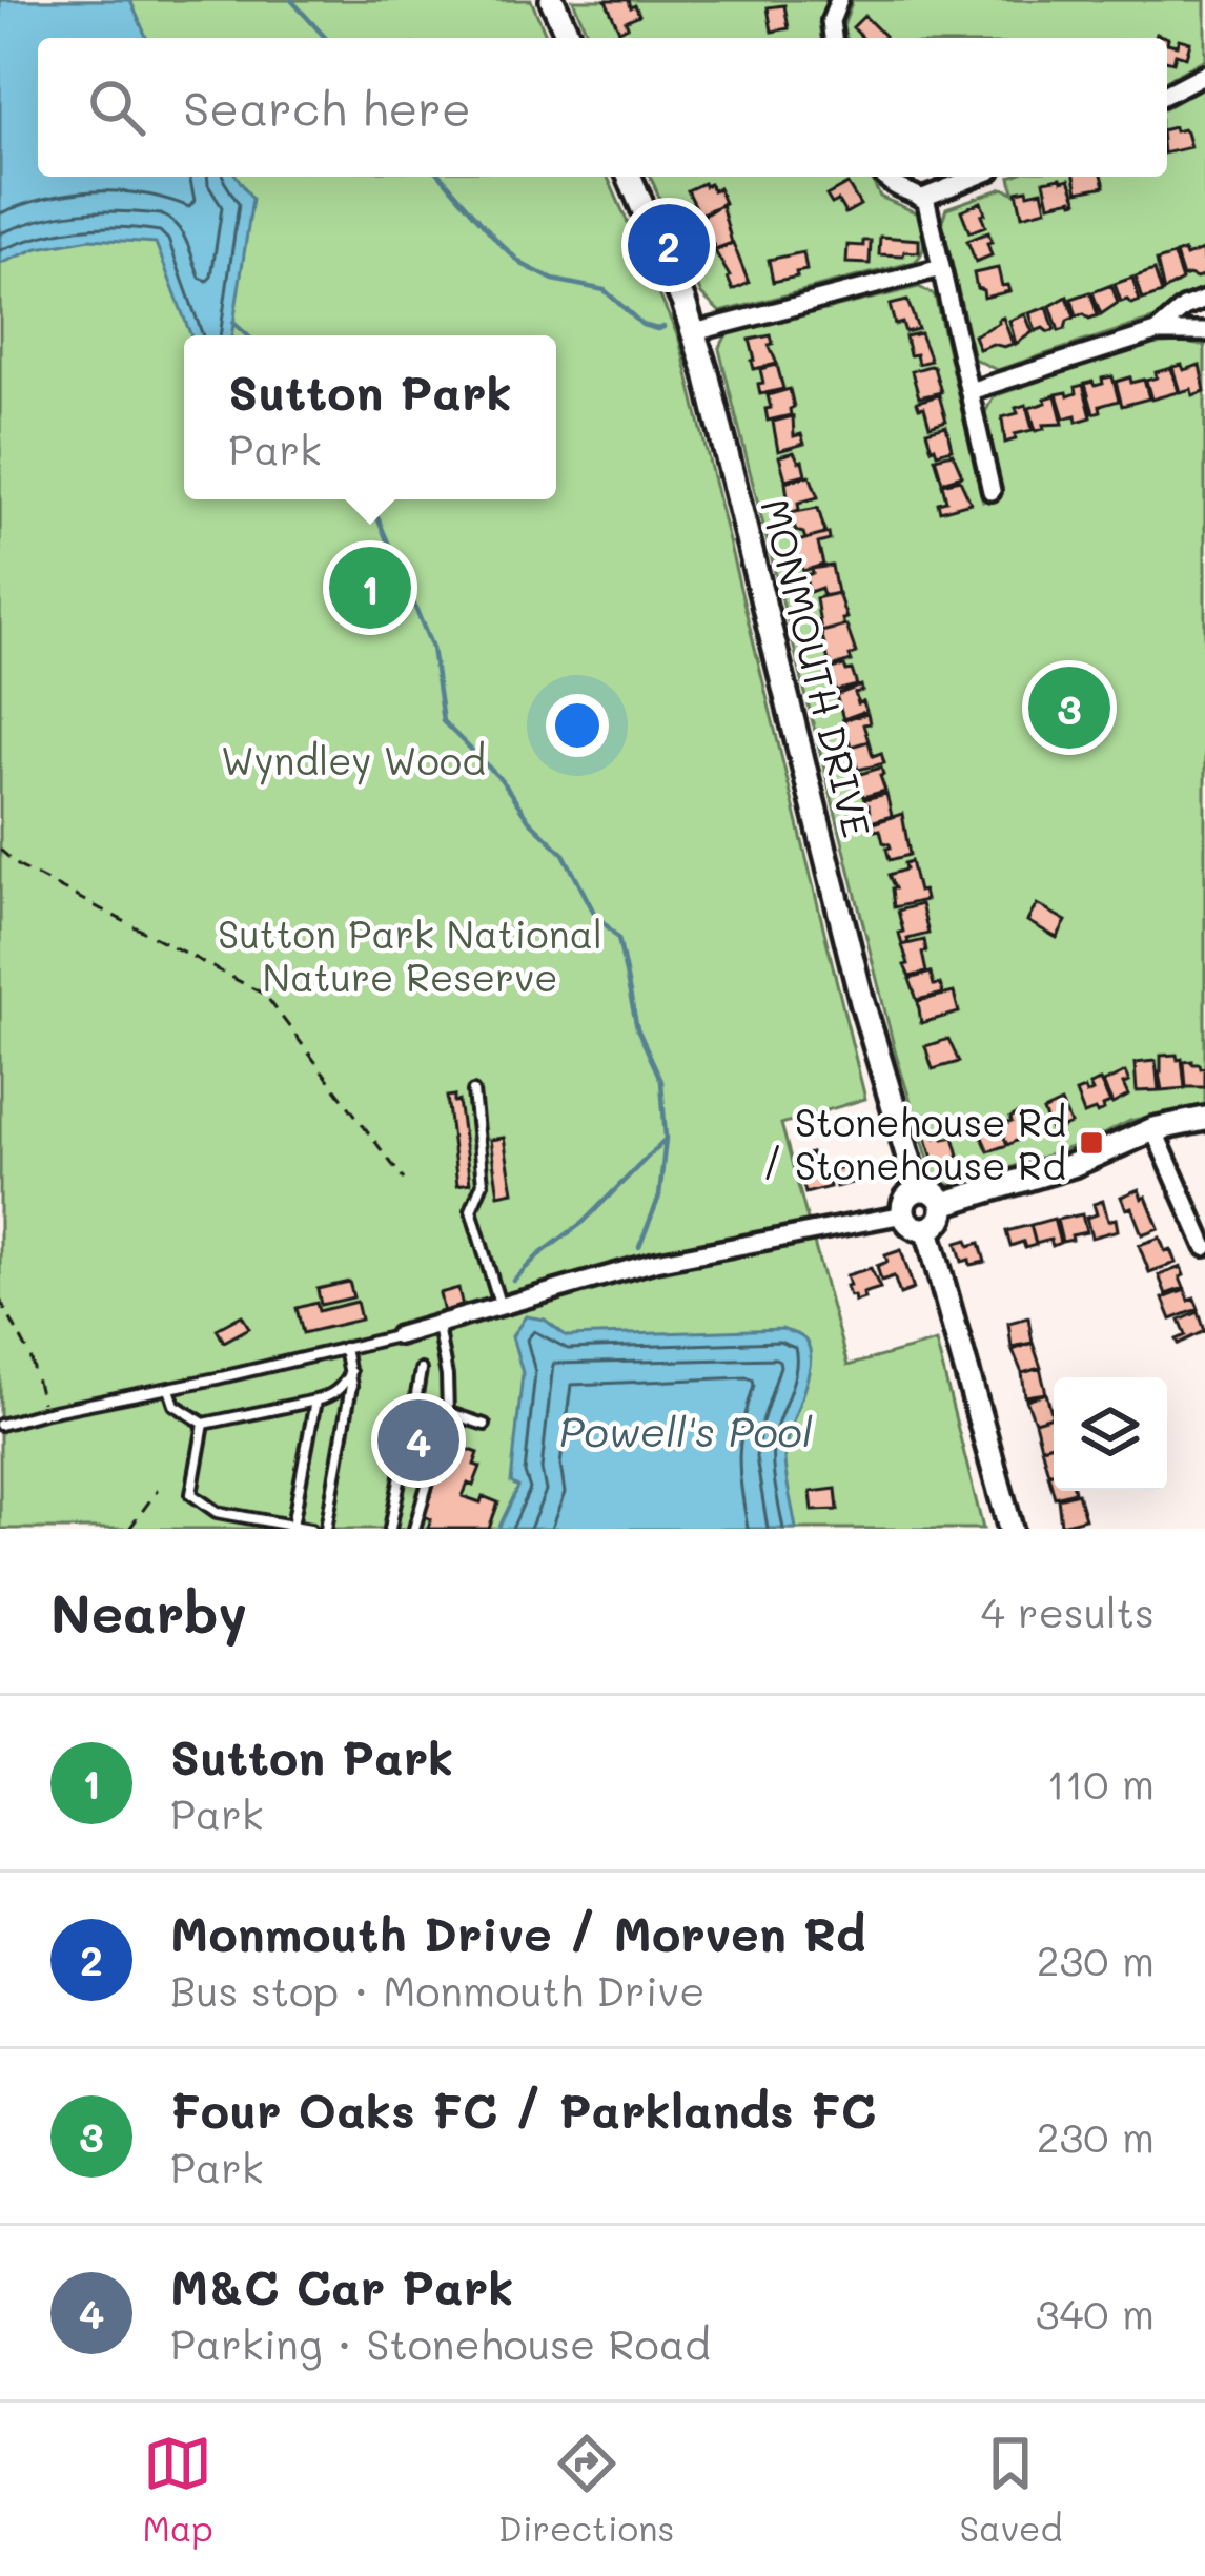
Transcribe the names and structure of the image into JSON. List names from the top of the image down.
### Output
{
  "streets": {
    "street": ["MONMOUTH DRIVE"]
  },
  "water": ["Powell's Pool"],
  "parks": ["Wyndley Wood", "Sutton Park National Nature Reserve"],
  "places": {
    "transit": ["Stonehouse Rd / Stonehouse Rd"]
  },
  "page": {
    "search": "Search here",
    "pins": [
      "2",
      "1",
      "3",
      "4"
    ],
    "popup": ["Sutton Park", "Park"],
    "heading": ["Nearby", "4 results"],
    "list": [
      {
        "mark": "1",
        "name": "Sutton Park",
        "note": "Park",
        "value": "110 m"
      },
      {
        "mark": "2",
        "name": "Monmouth Drive / Morven Rd",
        "note": "Bus stop · Monmouth Drive",
        "value": "230 m"
      },
      {
        "mark": "3",
        "name": "Four Oaks FC / Parklands FC",
        "note": "Park",
        "value": "230 m"
      },
      {
        "mark": "4",
        "name": "M&C Car Park",
        "note": "Parking · Stonehouse Road",
        "value": "340 m"
      }
    ],
    "nav": ["Map", "Directions", "Saved"]
  }
}
